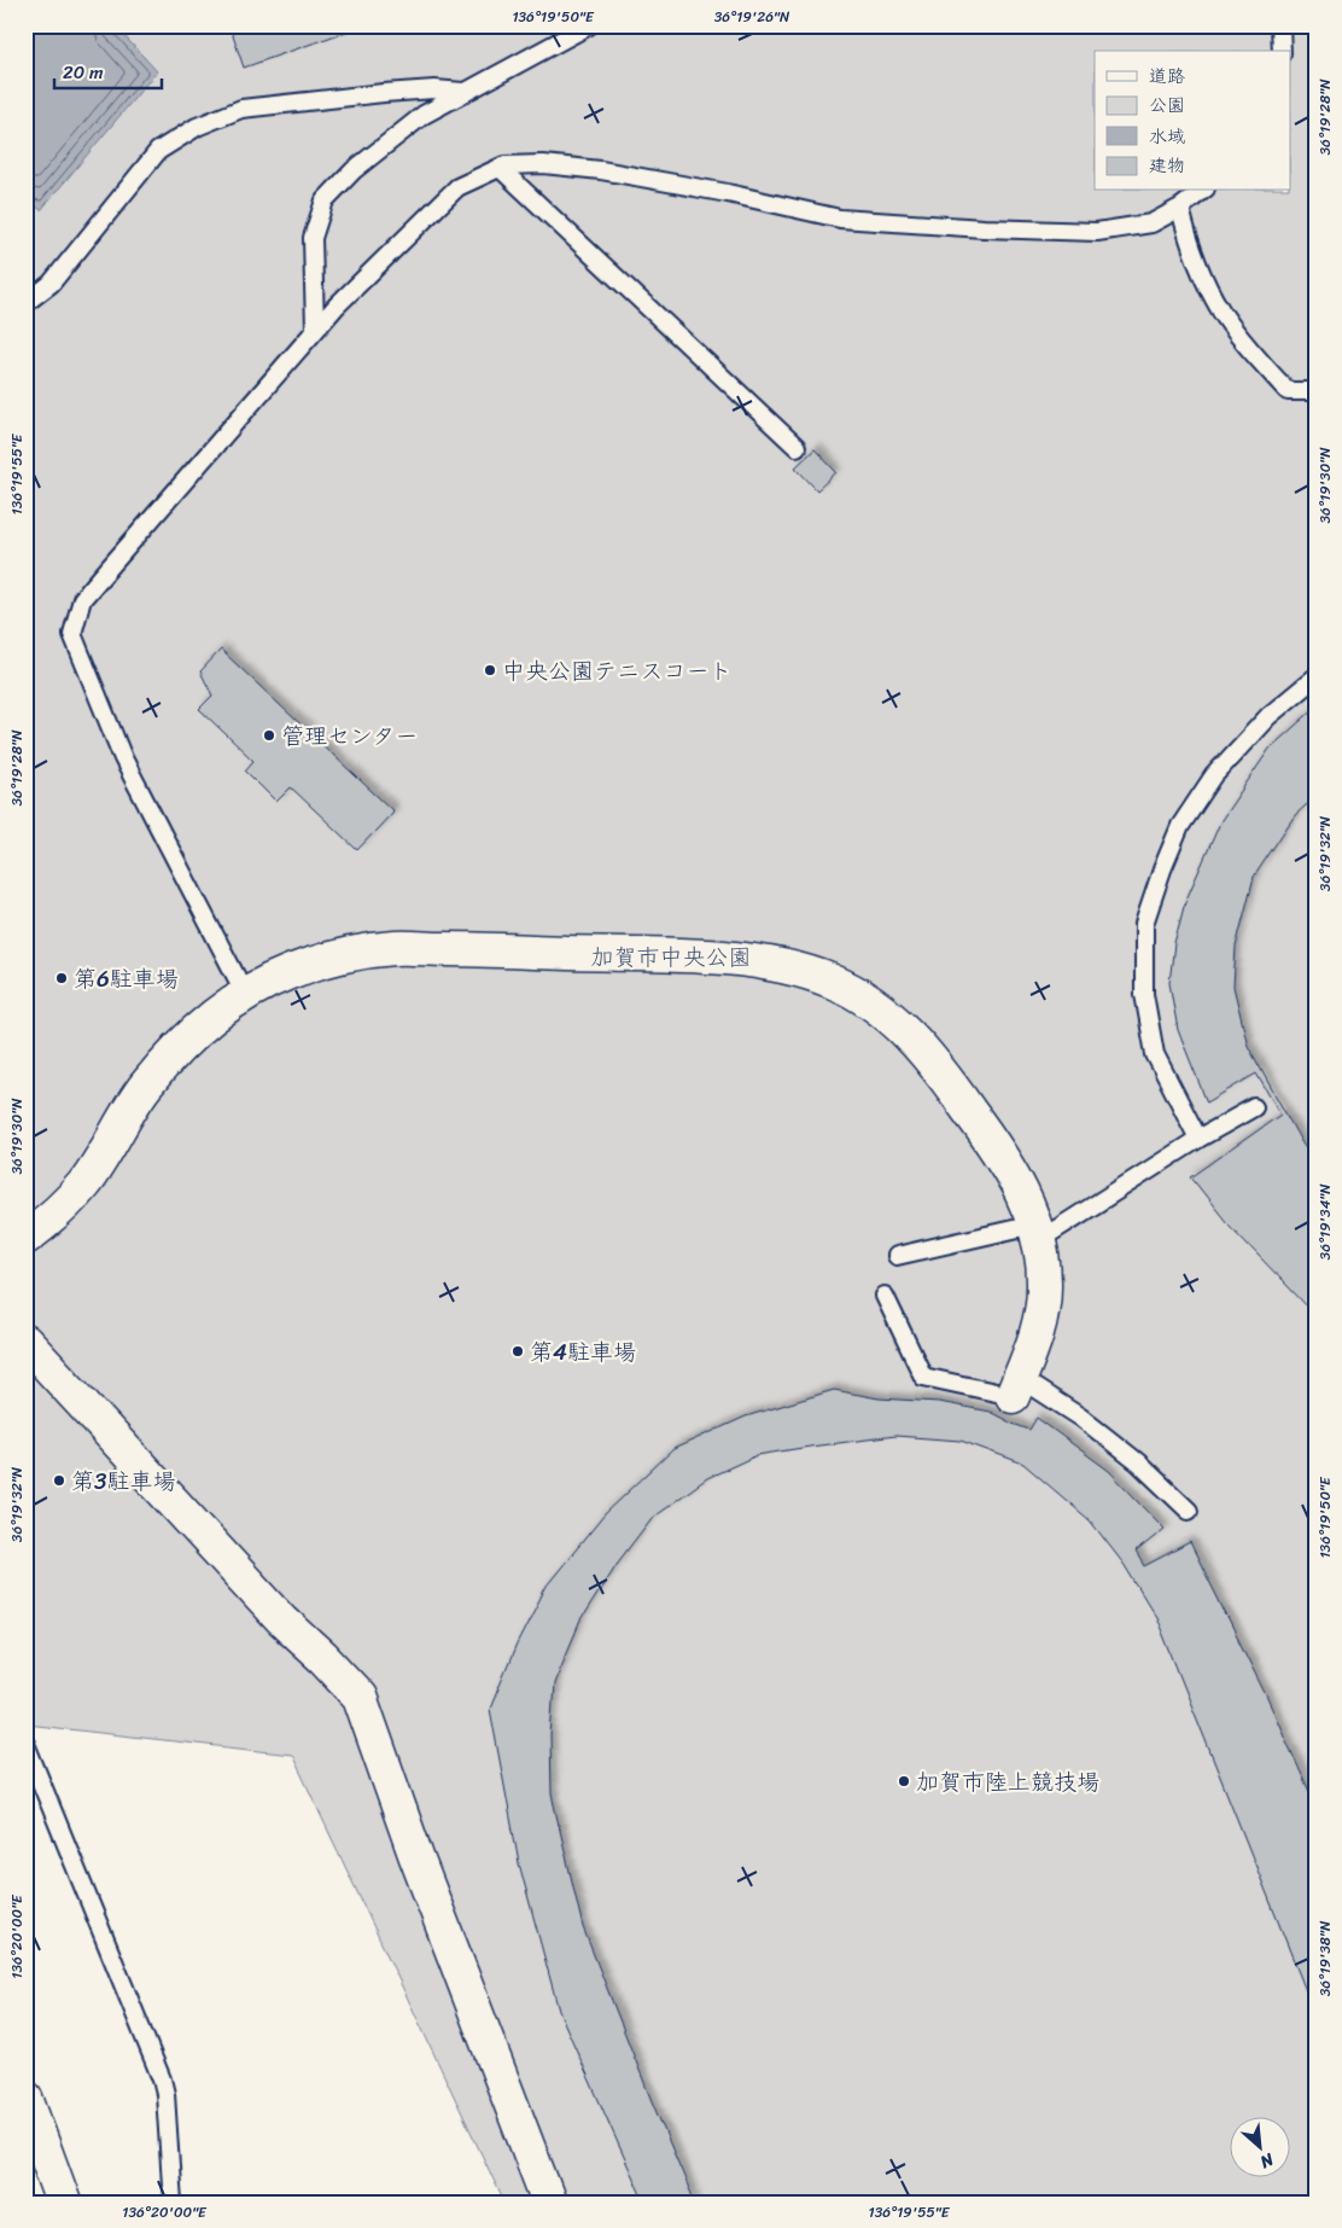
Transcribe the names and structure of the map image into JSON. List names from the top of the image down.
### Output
{
  "parks": ["加賀市中央公園"],
  "places": [
    "中央公園テニスコート",
    "管理センター",
    "第6駐車場",
    "第4駐車場",
    "第3駐車場",
    "加賀市陸上競技場"
  ],
  "legend": [
    "道路",
    "公園",
    "水域",
    "建物"
  ],
  "scale_bar": "20 m",
  "north": "bottom right",
  "coordinates": [
    "136°19'50\"E",
    "36°19'26\"N",
    "36°19'28\"N",
    "136°19'55\"E",
    "36°19'30\"N",
    "36°19'32\"N",
    "36°19'34\"N",
    "136°20'00\"E",
    "36°19'38\"N"
  ]
}
